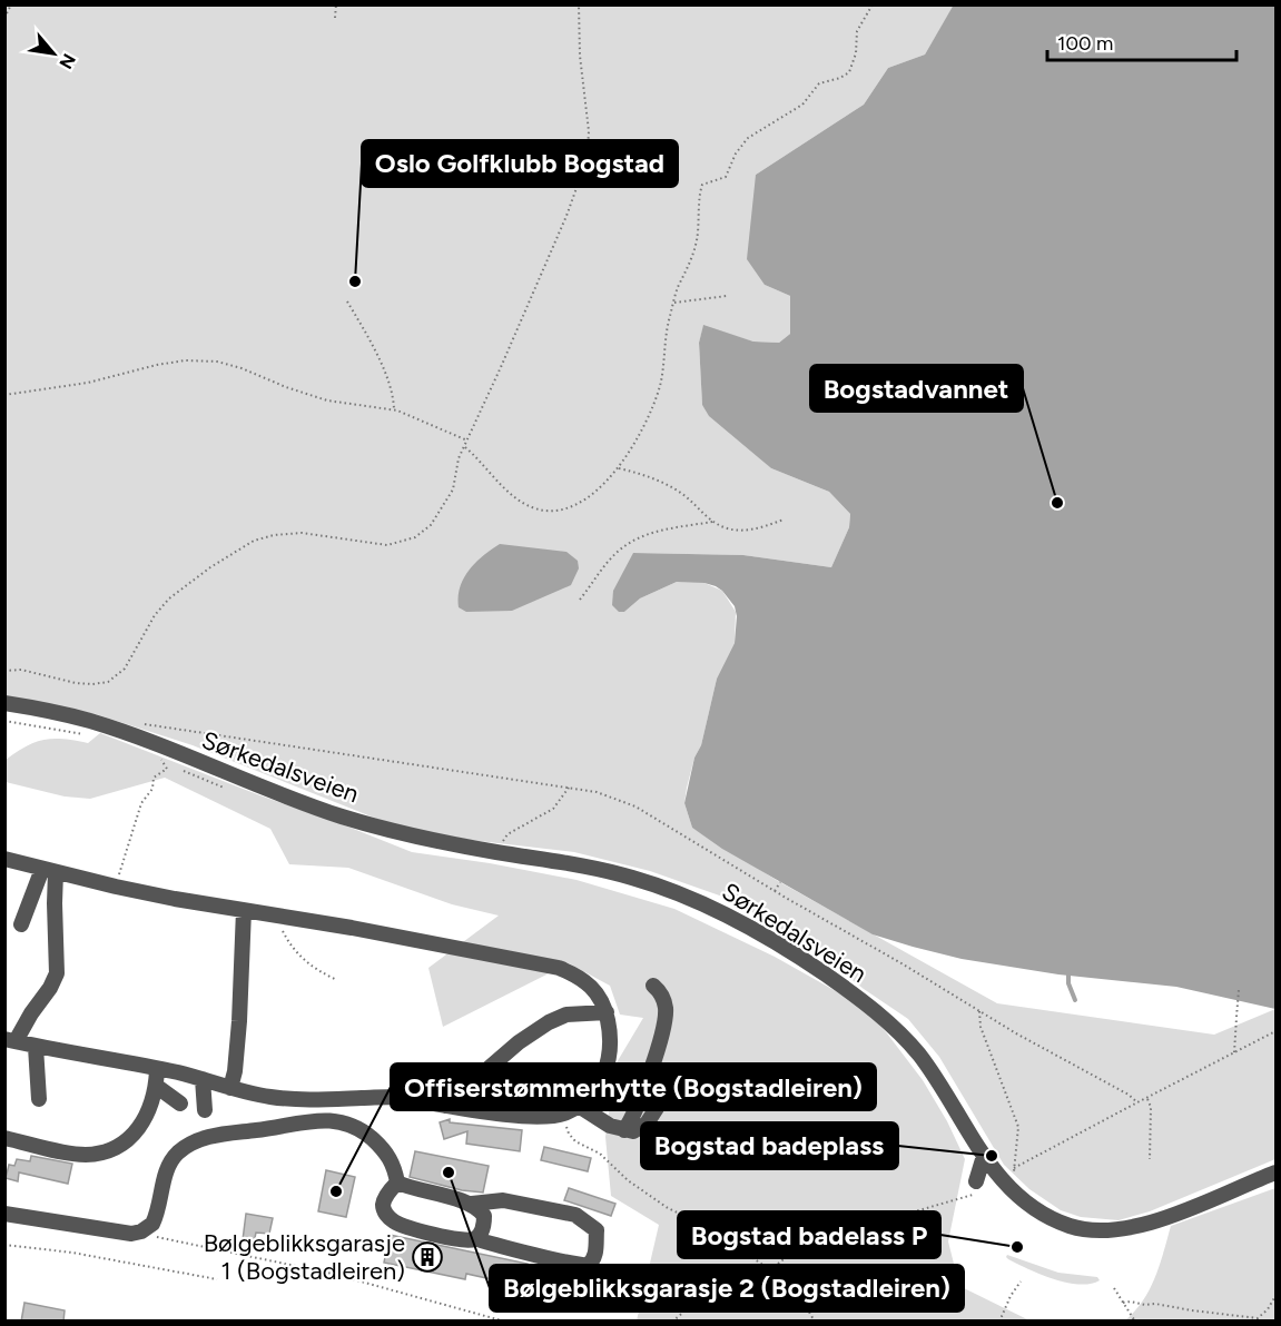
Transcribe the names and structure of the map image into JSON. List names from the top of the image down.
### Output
{
  "streets": {
    "street": ["Sørkedalsveien"]
  },
  "places": {
    "other": [
      "Oslo Golfklubb Bogstad",
      "Bogstadvannet",
      "Bogstad badeplass",
      "Bølgeblikksgarasje 2 (Bogstadleiren)",
      "Offiserstømmerhytte (Bogstadleiren)",
      "Bogstad badelass P"
    ],
    "building": ["Bølgeblikksgarasje 1 (Bogstadleiren)"]
  },
  "scale_bar": "100 m",
  "north": "bottom right"
}
